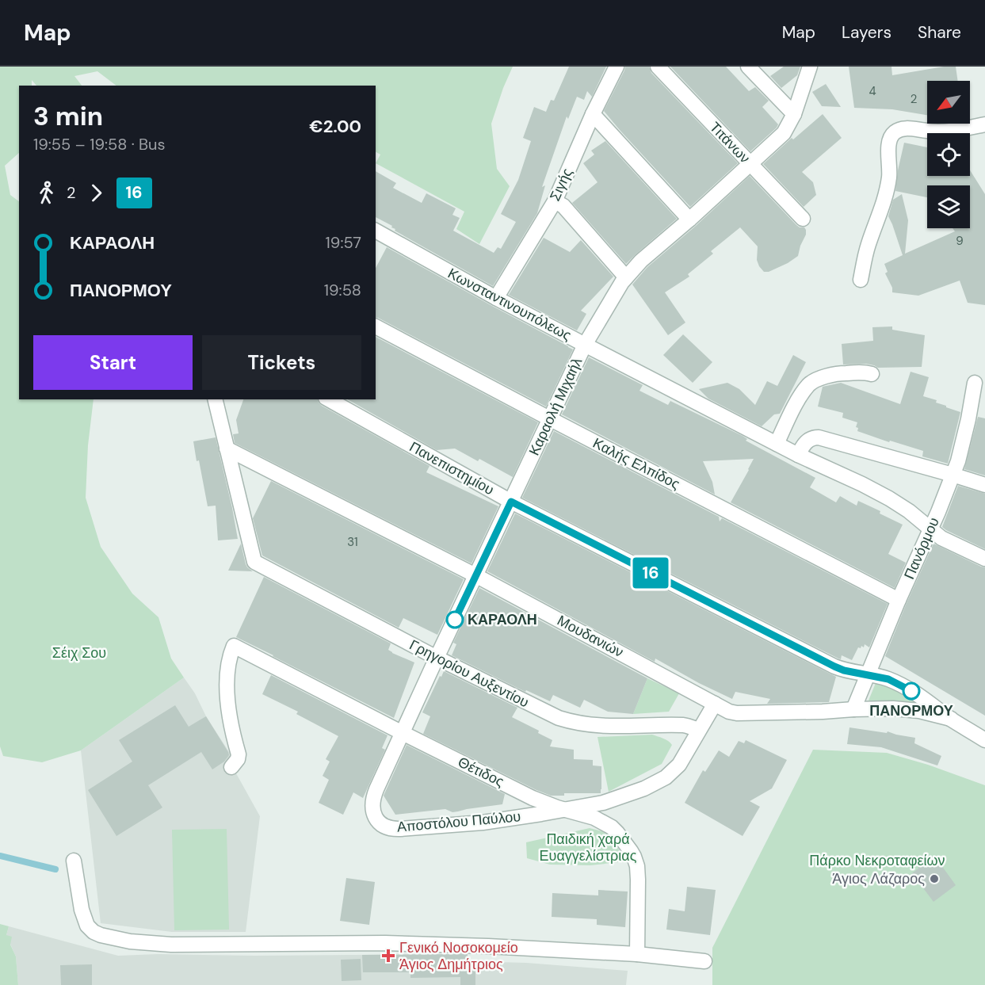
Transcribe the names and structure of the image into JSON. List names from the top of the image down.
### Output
{
  "streets": {
    "street": [
      "Τιτάνων",
      "Σιγής",
      "Κωνσταντινουπόλεως",
      "Καραολή Μιχαήλ",
      "Καλής Ελπίδος",
      "Πανεπιστημίου",
      "Πανόρμου",
      "Μουδανιών",
      "Γρηγορίου Αυξεντίου",
      "Θέτιδος",
      "Αποστόλου Παύλου"
    ]
  },
  "crossings": [
    ["Τιτάνων", "Καραολή Μιχαήλ"],
    ["Σιγής", "Κωνσταντινουπόλεως"],
    ["Κωνσταντινουπόλεως", "Καραολή Μιχαήλ"],
    ["Κωνσταντινουπόλεως", "Πανόρμου"],
    ["Καραολή Μιχαήλ", "Καλής Ελπίδος"],
    ["Καραολή Μιχαήλ", "Πανεπιστημίου"],
    ["Καραολή Μιχαήλ", "Μουδανιών"],
    ["Καραολή Μιχαήλ", "Γρηγορίου Αυξεντίου"],
    ["Καραολή Μιχαήλ", "Θέτιδος"],
    ["Καραολή Μιχαήλ", "Αποστόλου Παύλου"],
    ["Καλής Ελπίδος", "Πανόρμου"],
    ["Πανεπιστημίου", "Πανόρμου"],
    ["Πανεπιστημίου", "Μουδανιών"],
    ["Πανόρμου", "Μουδανιών"],
    ["Μουδανιών", "Γρηγορίου Αυξεντίου"],
    ["Θέτιδος", "Αποστόλου Παύλου"]
  ],
  "parks": ["Σέιχ Σου", "Παιδική χαρά Ευαγγελίστριας", "Πάρκο Νεκροταφείων"],
  "places": {
    "other": ["ΚΑΡΑΟΛΗ", "ΠΑΝΟΡΜΟΥ", "Άγιος Λάζαρος"],
    "health": ["Γενικό Νοσοκομείο Άγιος Δημήτριος"]
  },
  "lines": ["bus line 16"],
  "house_numbers": [
    "4",
    "2",
    "9",
    "31"
  ],
  "north": "bottom left",
  "page": {
    "header": "Map",
    "nav": ["Map", "Layers", "Share"],
    "on_map": "16",
    "heading": ["3 min", "19:55 – 19:58 · Bus", "€2.00"],
    "legs": ["2", "16"],
    "list": [
      {
        "name": "ΚΑΡΑΟΛΗ",
        "value": "19:57"
      },
      {
        "name": "ΠΑΝΟΡΜΟΥ",
        "value": "19:58"
      }
    ],
    "buttons": ["Start", "Tickets"]
  }
}
